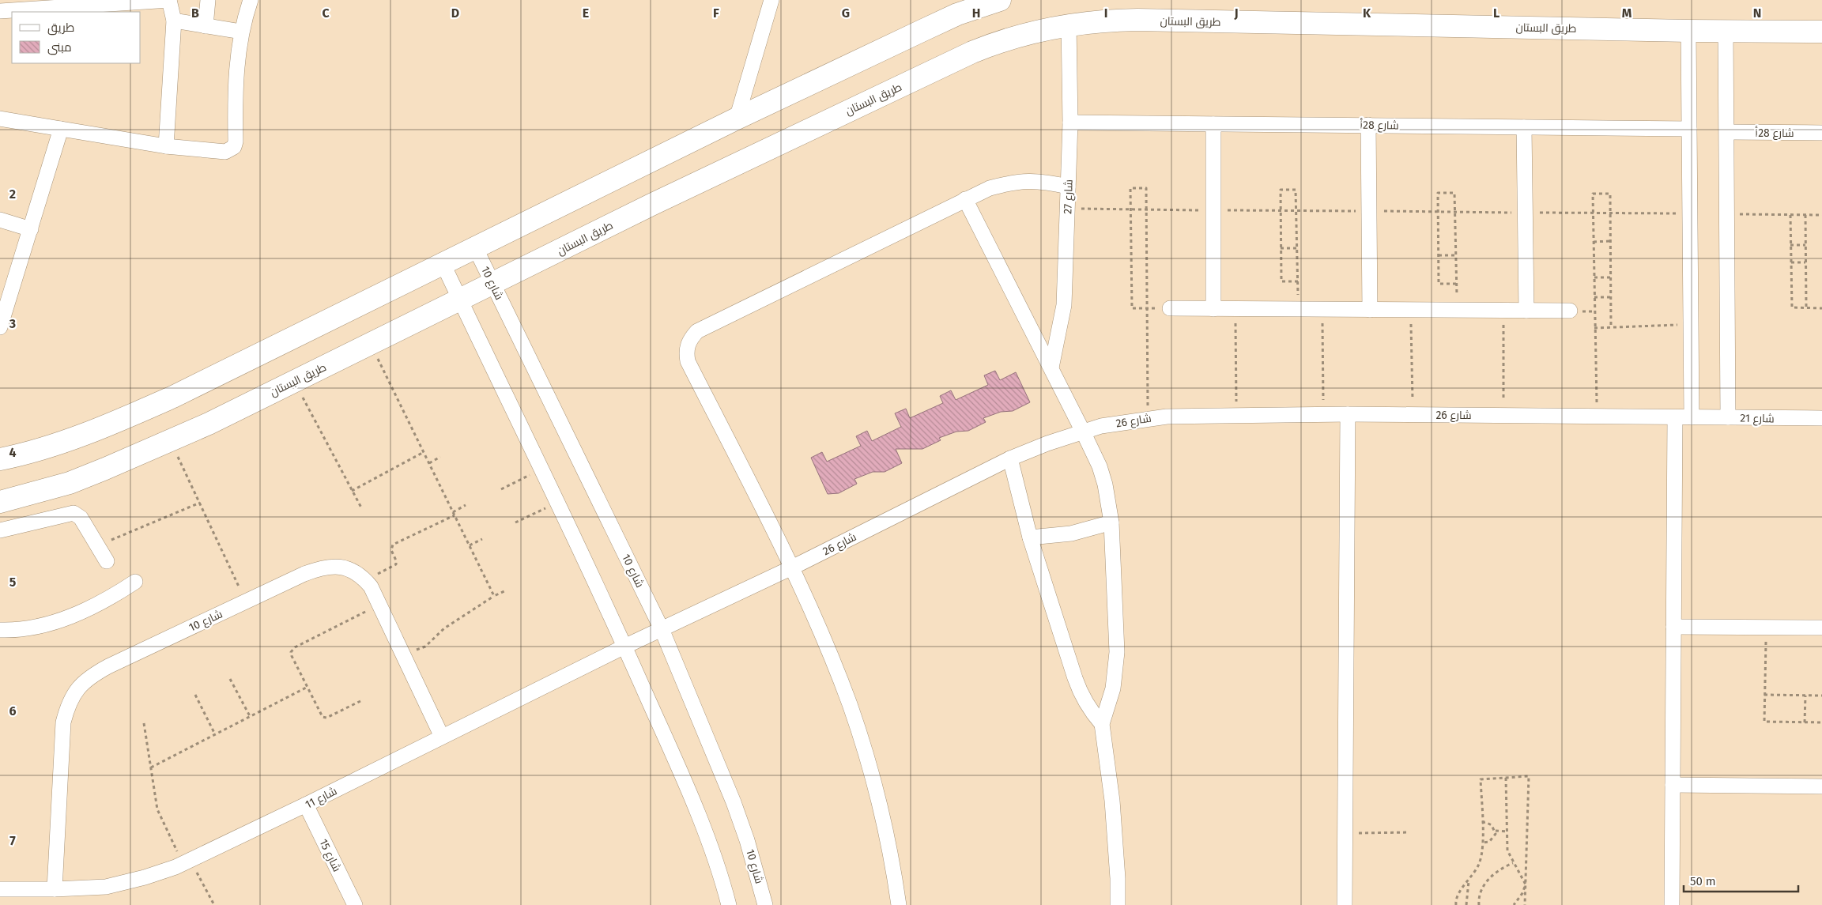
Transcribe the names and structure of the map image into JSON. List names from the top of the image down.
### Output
{
  "streets": {
    "main road": ["طريق البستان"],
    "street": [
      "شارع 28أ",
      "شارع 27",
      "شارع 10",
      "شارع 26",
      "شارع 21",
      "شارع 11",
      "شارع 15"
    ]
  },
  "crossings": [
    ["طريق البستان", "شارع 27"],
    ["طريق البستان", "شارع 10"],
    ["شارع 28أ", "شارع 27"],
    ["شارع 10", "شارع 26"],
    ["شارع 10", "شارع 11"],
    ["شارع 26", "شارع 21"],
    ["شارع 26", "شارع 11"],
    ["شارع 11", "شارع 15"]
  ],
  "legend": ["طريق", "مبنى"],
  "scale_bar": "50 m",
  "grid": {
    "columns": [
      "B",
      "C",
      "D",
      "E",
      "F",
      "G",
      "H",
      "I",
      "J",
      "K",
      "L",
      "M",
      "N"
    ],
    "rows": [
      "2",
      "3",
      "4",
      "5",
      "6",
      "7"
    ]
  }
}
